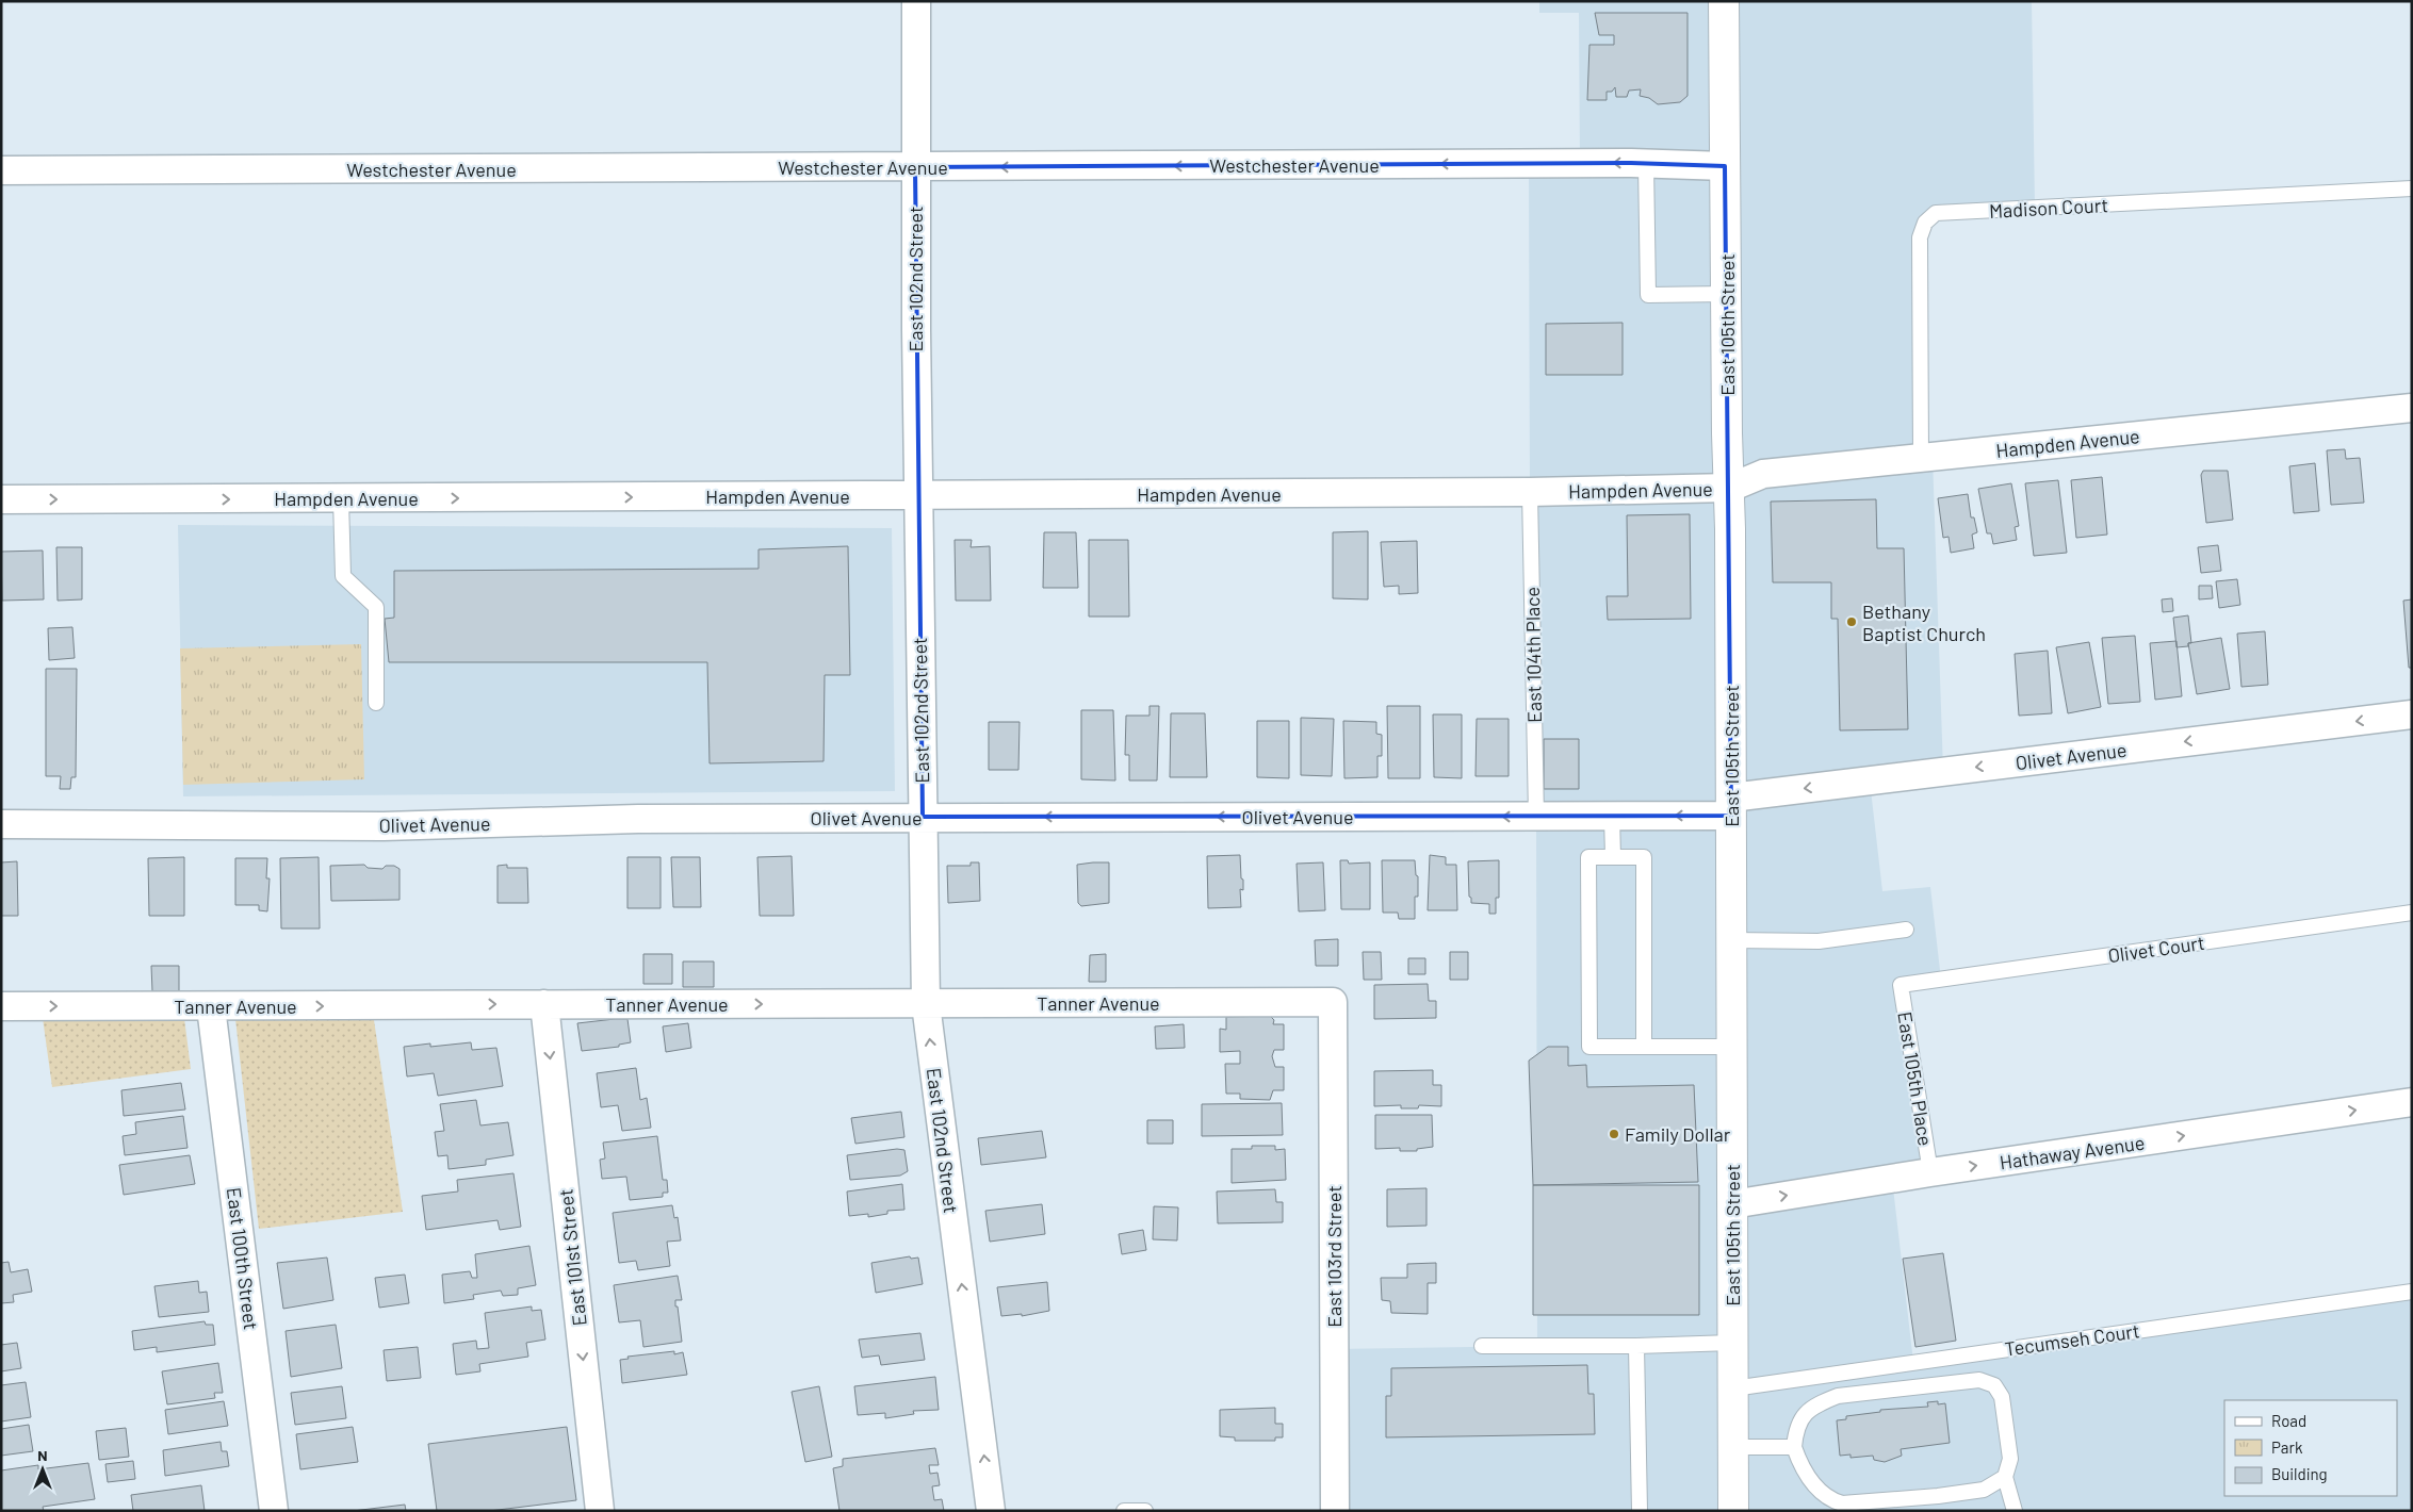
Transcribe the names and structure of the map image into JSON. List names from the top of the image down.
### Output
{
  "streets": {
    "main road": ["East 105th Street"],
    "street": [
      "Westchester Avenue",
      "East 102nd Street",
      "Hampden Avenue",
      "Olivet Avenue",
      "Tanner Avenue",
      "Hathaway Avenue",
      "East 103rd Street",
      "East 101st Street",
      "East 100th Street"
    ],
    "lane": [
      "Madison Court",
      "East 104th Place",
      "Olivet Court",
      "East 105th Place",
      "Tecumseh Court"
    ]
  },
  "crossings": [
    ["Westchester Avenue", "East 102nd Street"],
    ["Westchester Avenue", "East 105th Street"],
    ["Madison Court", "Hampden Avenue"],
    ["East 102nd Street", "Hampden Avenue"],
    ["East 102nd Street", "Olivet Avenue"],
    ["East 102nd Street", "Tanner Avenue"],
    ["East 105th Street", "Hampden Avenue"],
    ["East 105th Street", "Olivet Avenue"],
    ["East 105th Street", "Hathaway Avenue"],
    ["East 105th Street", "Tecumseh Court"],
    ["Hampden Avenue", "East 104th Place"],
    ["East 104th Place", "Olivet Avenue"],
    ["Olivet Court", "East 105th Place"],
    ["Tanner Avenue", "East 103rd Street"],
    ["Tanner Avenue", "East 101st Street"],
    ["Tanner Avenue", "East 100th Street"],
    ["East 105th Place", "Hathaway Avenue"]
  ],
  "one_way": [
    "Westchester Avenue",
    "Hampden Avenue",
    "Olivet Avenue",
    "Tanner Avenue",
    "Hathaway Avenue",
    "East 101st Street"
  ],
  "places": ["Bethany Baptist Church", "Family Dollar"],
  "legend": ["Road", "Park", "Building"],
  "north": "top"
}
